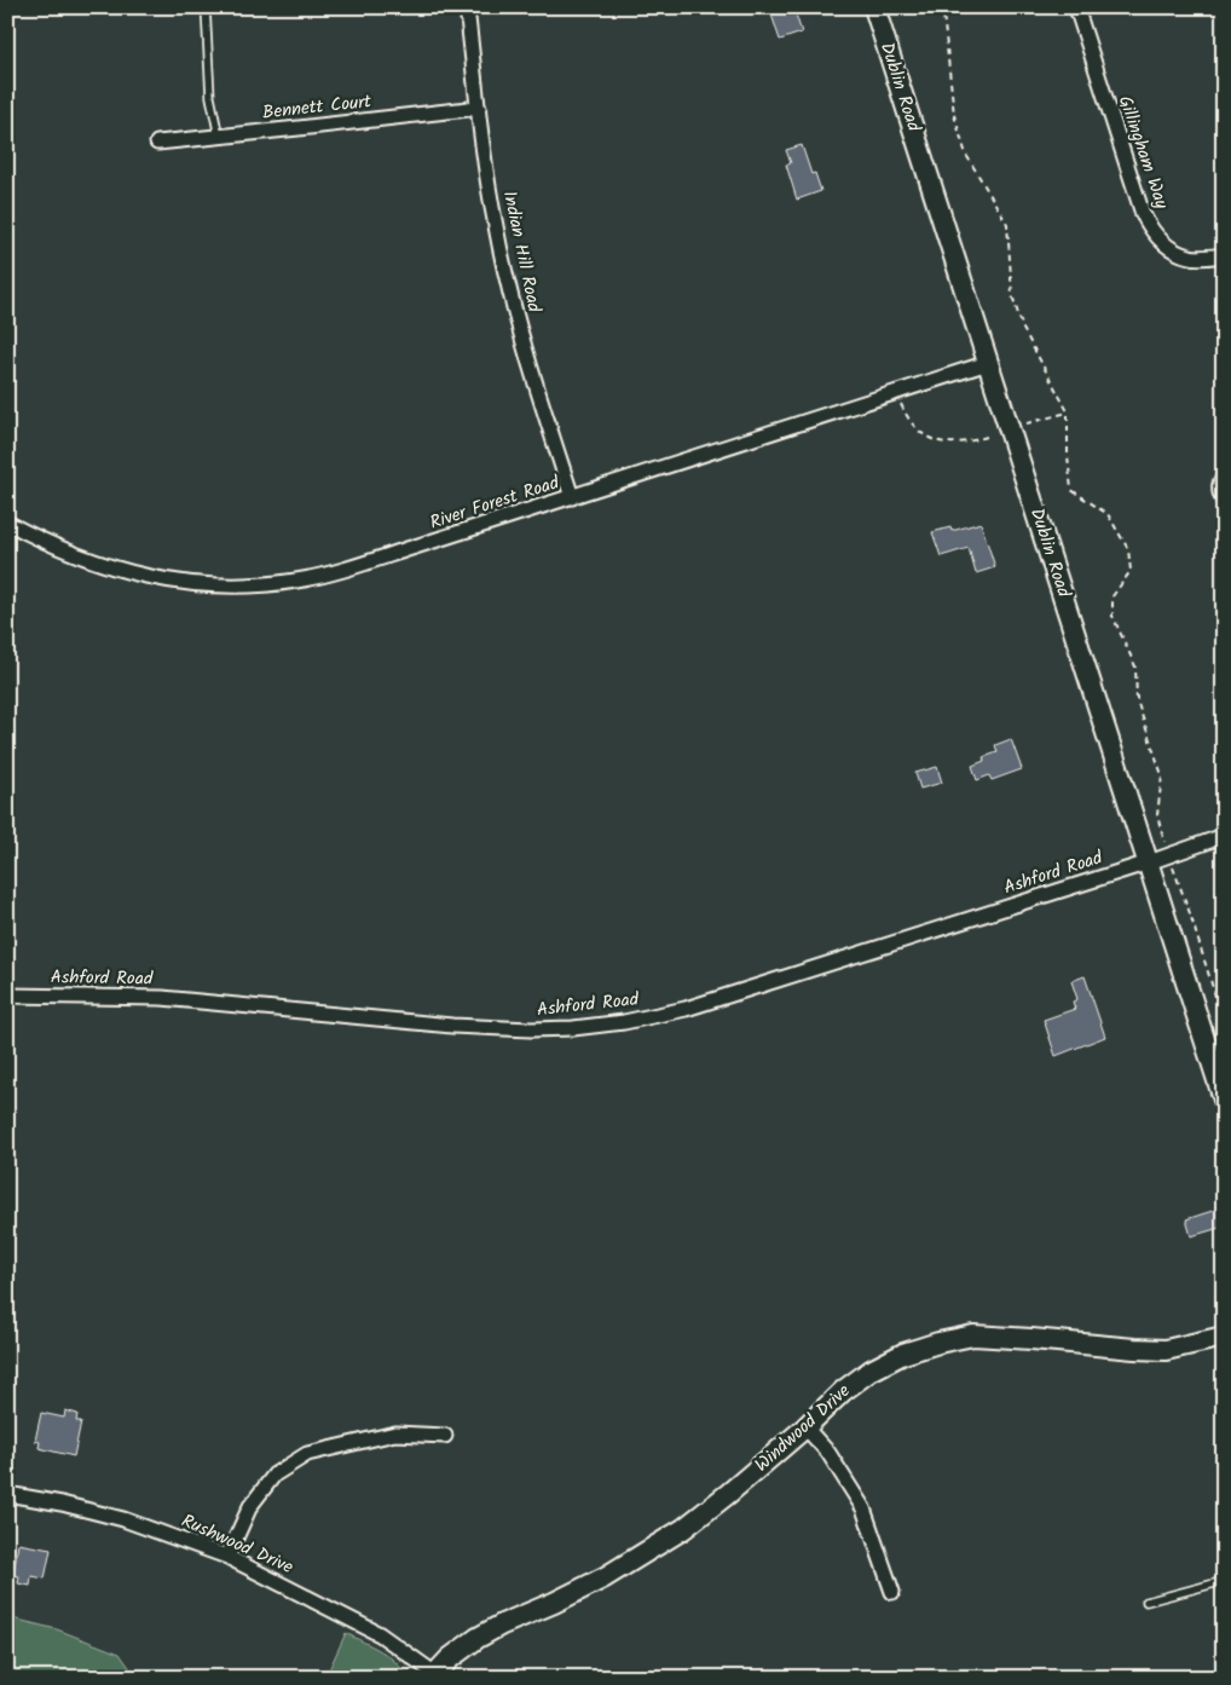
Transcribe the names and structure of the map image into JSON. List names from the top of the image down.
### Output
{
  "streets": {
    "main road": ["Dublin Road", "Windwood Drive"],
    "street": [
      "Bennett Court",
      "Gillingham Way",
      "Indian Hill Road",
      "River Forest Road",
      "Ashford Road",
      "Rushwood Drive"
    ]
  },
  "crossings": [
    ["Dublin Road", "River Forest Road"],
    ["Dublin Road", "Ashford Road"],
    ["Bennett Court", "Indian Hill Road"],
    ["Indian Hill Road", "River Forest Road"],
    ["Windwood Drive", "Rushwood Drive"]
  ]
}
